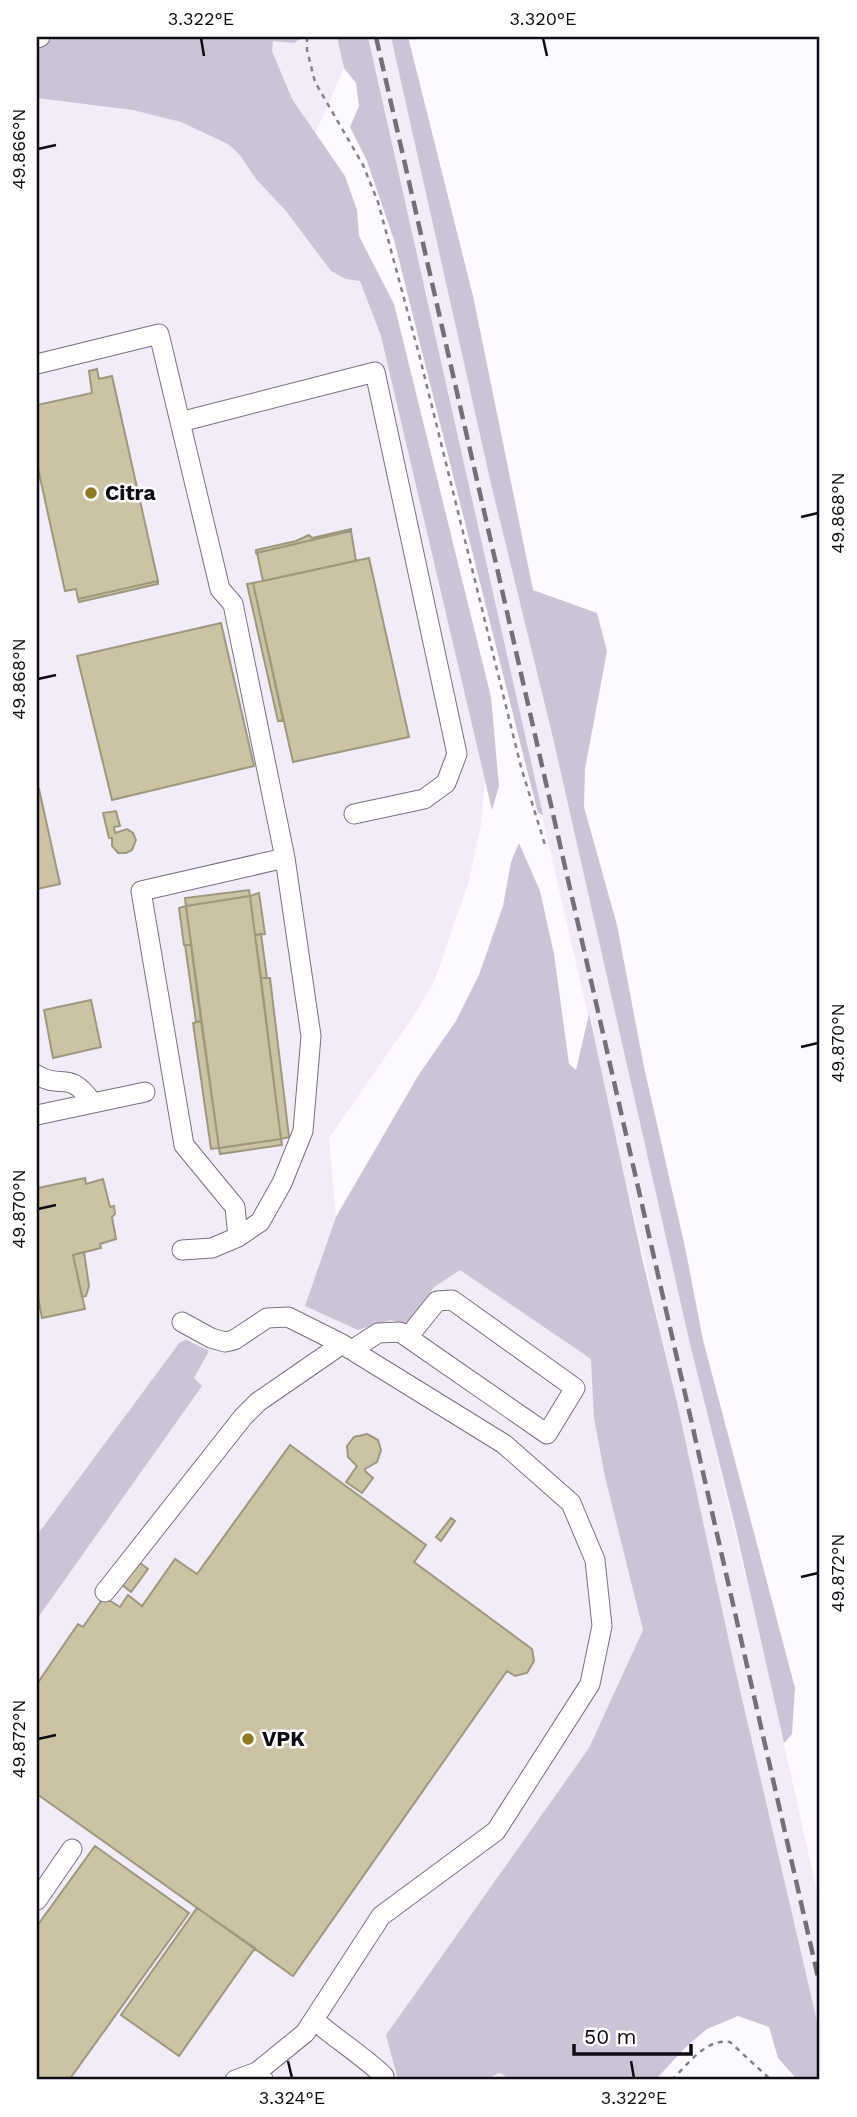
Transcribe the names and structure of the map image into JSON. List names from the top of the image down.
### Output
{
  "places": ["Citra", "VPK"],
  "scale_bar": "50 m",
  "coordinates": [
    "3.322°E",
    "3.320°E",
    "49.866°N",
    "49.868°N",
    "49.870°N",
    "49.872°N",
    "3.324°E"
  ]
}
